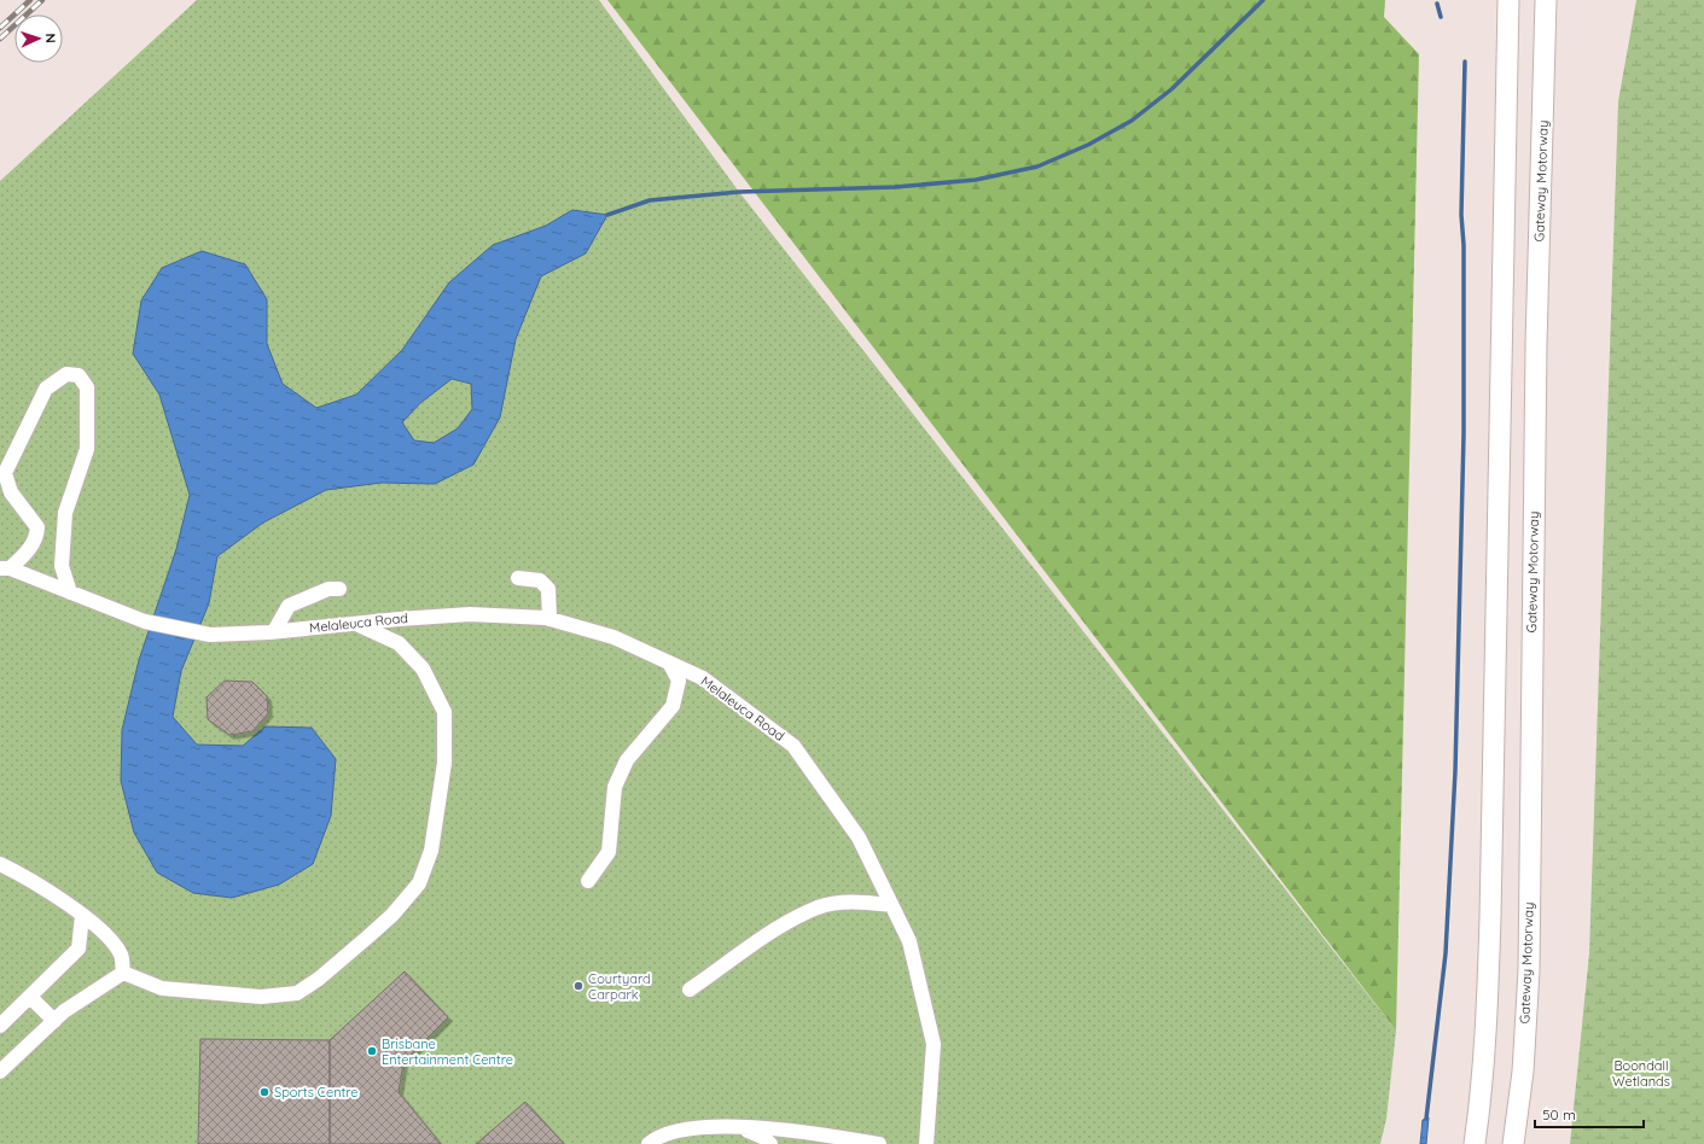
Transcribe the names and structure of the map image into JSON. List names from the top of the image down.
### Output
{
  "streets": {
    "highway": ["Gateway Motorway"],
    "street": ["Melaleuca Road"]
  },
  "parks": ["Boondall Wetlands"],
  "places": ["Courtyard Carpark", "Brisbane Entertainment Centre", "Sports Centre"],
  "scale_bar": "50 m",
  "north": "right"
}
